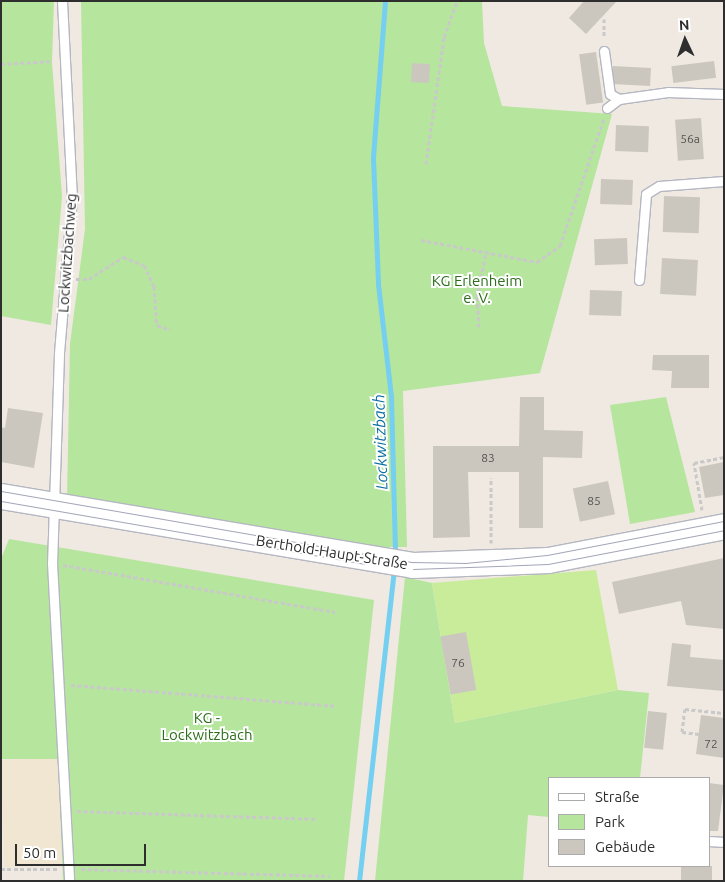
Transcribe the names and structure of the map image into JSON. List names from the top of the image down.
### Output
{
  "streets": {
    "street": ["Berthold-Haupt-Straße"],
    "lane": ["Lockwitzbachweg"]
  },
  "crossings": [
    ["Lockwitzbachweg", "Berthold-Haupt-Straße"]
  ],
  "water": ["Lockwitzbach"],
  "parks": ["KG Erlenheim e. V.", "KG - Lockwitzbach"],
  "house_numbers": [
    "56a",
    "83",
    "85",
    "76",
    "72"
  ],
  "legend": ["Straße", "Park", "Gebäude"],
  "scale_bar": "50 m",
  "north": "top"
}
